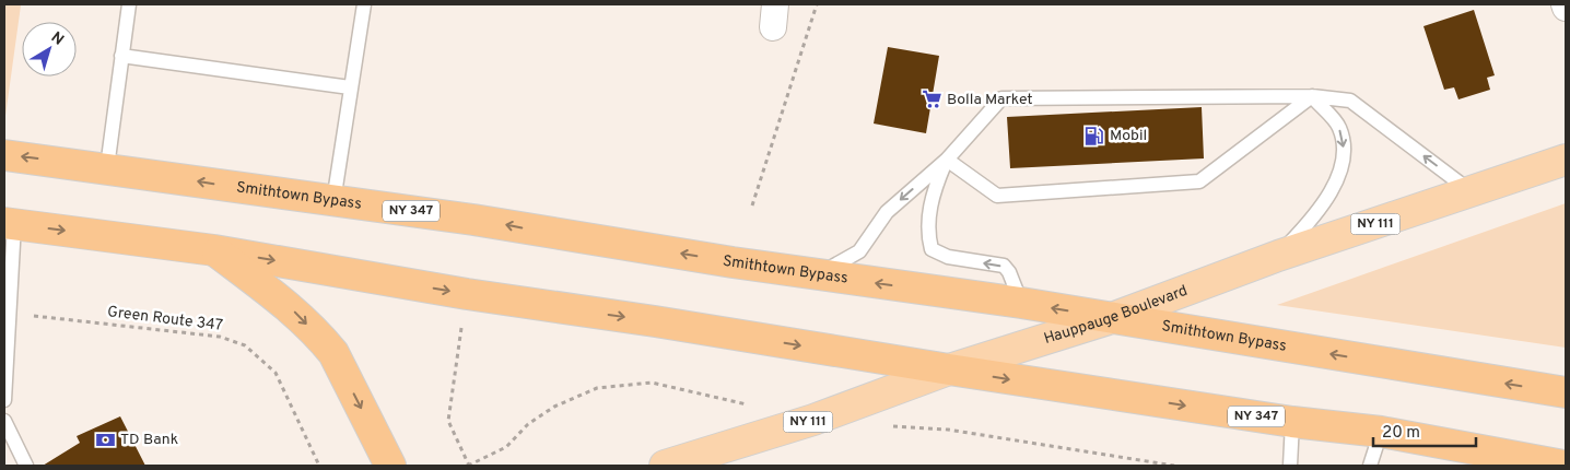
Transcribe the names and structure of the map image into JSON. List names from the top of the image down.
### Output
{
  "streets": {
    "highway": ["Smithtown Bypass", "NY 347"],
    "main road": ["NY 111", "Hauppauge Boulevard"],
    "path": ["Green Route 347"]
  },
  "crossings": [
    ["Smithtown Bypass", "Hauppauge Boulevard"],
    ["NY 347", "Hauppauge Boulevard"]
  ],
  "places": {
    "supermarket": ["Bolla Market"],
    "fuel station": ["Mobil"],
    "bank": ["TD Bank"]
  },
  "scale_bar": "20 m",
  "north": "top right"
}
